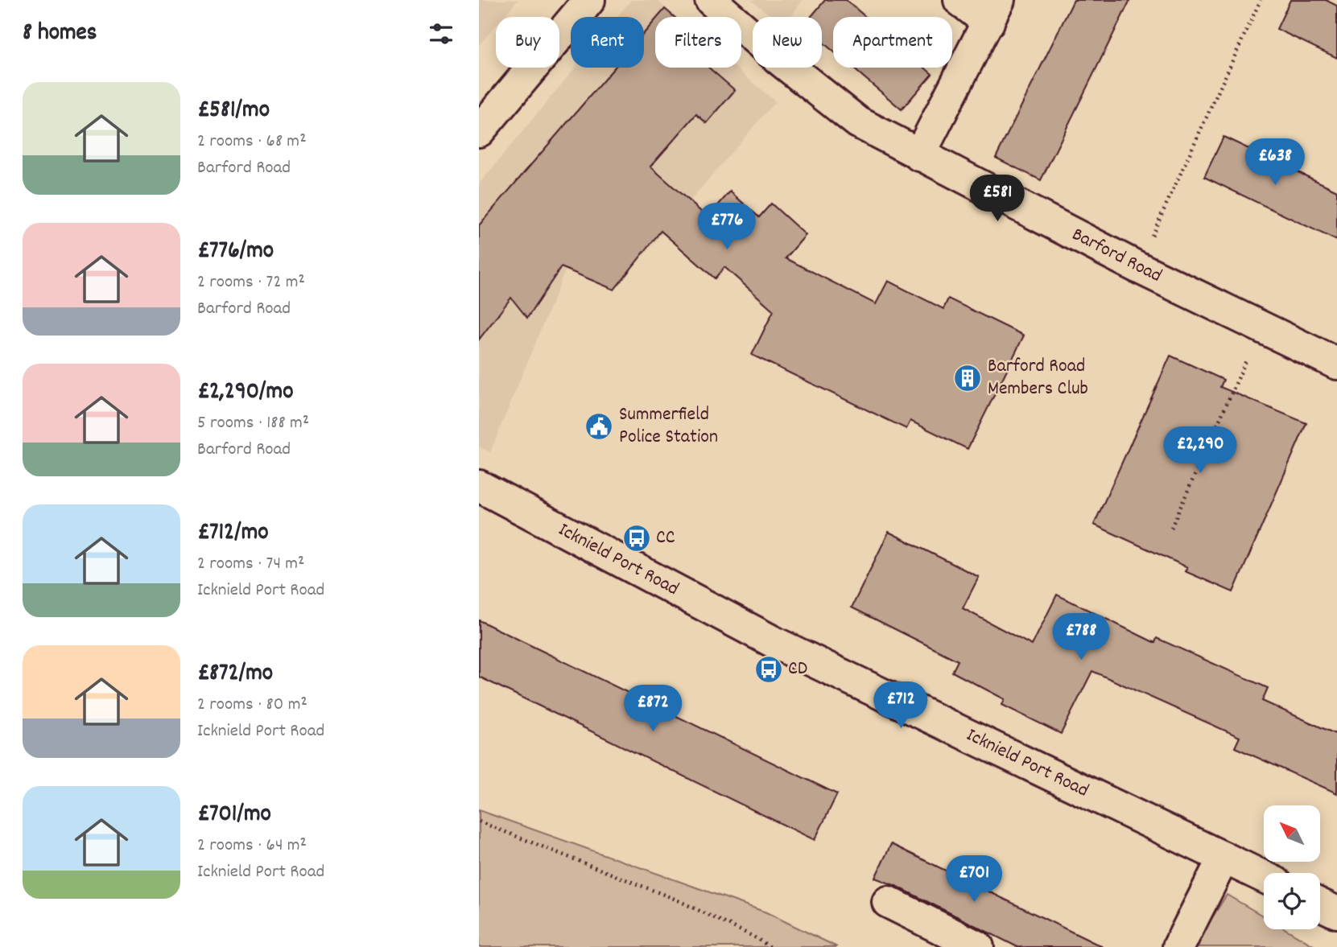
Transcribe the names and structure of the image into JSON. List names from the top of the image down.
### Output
{
  "streets": {
    "main road": ["Barford Road", "Icknield Port Road"]
  },
  "places": {
    "building": ["Barford Road Members Club"],
    "public building": ["Summerfield Police Station"],
    "bus stop": ["CC", "CD"]
  },
  "north": "top left",
  "page": {
    "heading": "8 homes",
    "chip": [
      "Buy",
      "Rent",
      "Filters",
      "New",
      "Apartment"
    ],
    "list": [
      {
        "name": "£581/mo",
        "note": "2 rooms · 68 m² · Barford Road"
      },
      {
        "name": "£776/mo",
        "note": "2 rooms · 72 m² · Barford Road"
      },
      {
        "name": "£2,290/mo",
        "note": "5 rooms · 188 m² · Barford Road"
      },
      {
        "name": "£712/mo",
        "note": "2 rooms · 74 m² · Icknield Port Road"
      },
      {
        "name": "£872/mo",
        "note": "2 rooms · 80 m² · Icknield Port Road"
      },
      {
        "name": "£701/mo",
        "note": "2 rooms · 64 m² · Icknield Port Road"
      }
    ],
    "price": [
      "£638",
      "£581",
      "£776",
      "£2,290",
      "£788",
      "£712",
      "£872",
      "£701"
    ]
  }
}
